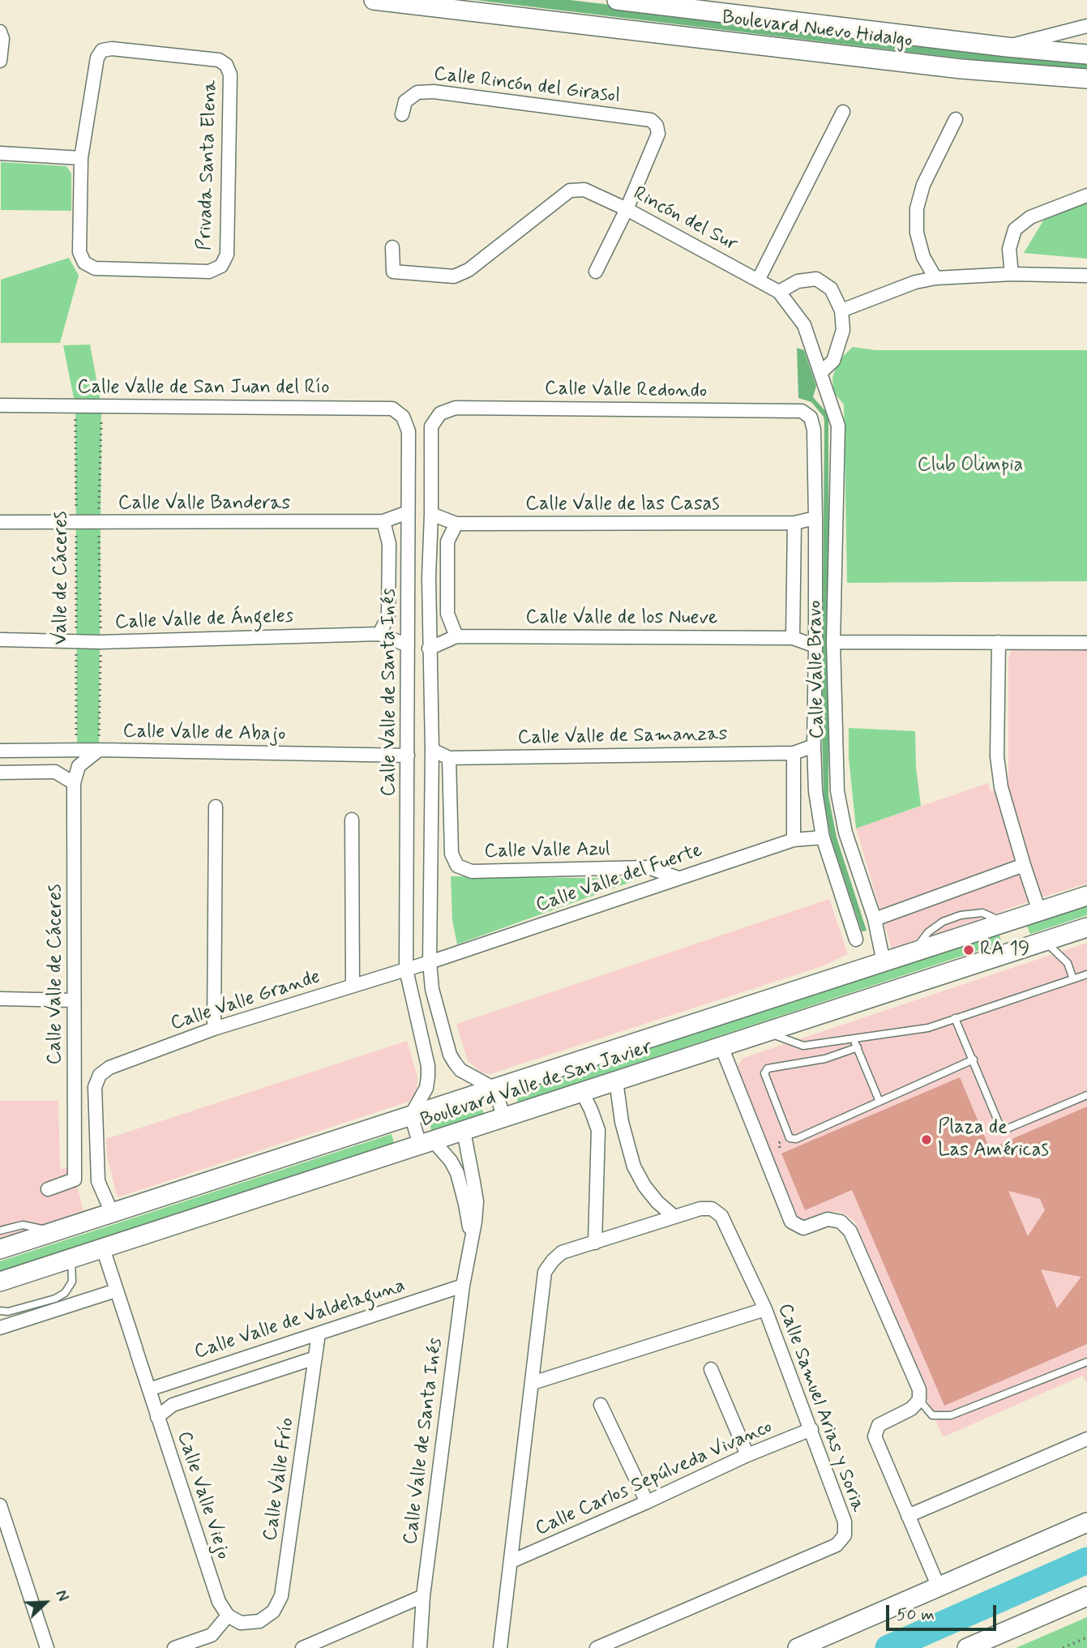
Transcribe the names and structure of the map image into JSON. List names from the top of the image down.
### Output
{
  "streets": {
    "main road": ["Boulevard Nuevo Hidalgo", "Boulevard Valle de San Javier"],
    "street": [
      "Calle Rincón del Girasol",
      "Privada Santa Elena",
      "Rincón del Sur",
      "Calle Valle de San Juan del Río",
      "Calle Valle Redondo",
      "Calle Valle Banderas",
      "Calle Valle de las Casas",
      "Calle Valle de los Nueve",
      "Calle Valle de Ángeles",
      "Calle Valle Bravo",
      "Calle Valle de Santa Inés",
      "Calle Valle de Abajo",
      "Calle Valle de Samanzas",
      "Calle Valle Azul",
      "Calle Valle del Fuerte",
      "Calle Valle de Cáceres",
      "Calle Valle Grande",
      "Calle Valle de Valdelaguna",
      "Calle Samuel Arias y Soria",
      "Calle Carlos Sepúlveda Vivanco",
      "Calle Valle Frío",
      "Calle Valle Viejo"
    ],
    "path": ["Valle de Cáceres"]
  },
  "crossings": [
    ["Calle Rincón del Girasol", "Rincón del Sur"],
    ["Rincón del Sur", "Calle Valle Bravo"],
    ["Calle Valle de San Juan del Río", "Valle de Cáceres"],
    ["Calle Valle de San Juan del Río", "Calle Valle de Santa Inés"],
    ["Calle Valle Redondo", "Calle Valle Bravo"],
    ["Calle Valle Redondo", "Calle Valle de Santa Inés"],
    ["Calle Valle Banderas", "Valle de Cáceres"],
    ["Calle Valle Banderas", "Calle Valle de Santa Inés"],
    ["Calle Valle de las Casas", "Calle Valle Bravo"],
    ["Calle Valle de las Casas", "Calle Valle de Santa Inés"],
    ["Valle de Cáceres", "Calle Valle de Ángeles"],
    ["Valle de Cáceres", "Calle Valle de Abajo"],
    ["Valle de Cáceres", "Calle Valle de Cáceres"],
    ["Calle Valle de los Nueve", "Calle Valle Bravo"],
    ["Calle Valle de los Nueve", "Calle Valle de Santa Inés"],
    ["Calle Valle de Ángeles", "Calle Valle de Santa Inés"],
    ["Calle Valle Bravo", "Calle Valle de Samanzas"],
    ["Calle Valle Bravo", "Calle Valle del Fuerte"],
    ["Calle Valle Bravo", "Boulevard Valle de San Javier"],
    ["Calle Valle de Santa Inés", "Calle Valle de Abajo"],
    ["Calle Valle de Santa Inés", "Calle Valle de Samanzas"],
    ["Calle Valle de Santa Inés", "Calle Valle del Fuerte"],
    ["Calle Valle de Santa Inés", "Calle Valle Grande"],
    ["Calle Valle de Santa Inés", "Boulevard Valle de San Javier"],
    ["Calle Valle de Santa Inés", "Calle Valle de Valdelaguna"],
    ["Calle Valle de Abajo", "Calle Valle de Cáceres"],
    ["Calle Valle de Samanzas", "Calle Valle Azul"],
    ["Calle Valle Azul", "Calle Valle del Fuerte"],
    ["Calle Valle del Fuerte", "Calle Valle Grande"],
    ["Calle Valle Grande", "Boulevard Valle de San Javier"],
    ["Boulevard Valle de San Javier", "Calle Valle Viejo"],
    ["Calle Valle de Valdelaguna", "Calle Valle Frío"],
    ["Calle Valle de Valdelaguna", "Calle Valle Viejo"],
    ["Calle Samuel Arias y Soria", "Calle Carlos Sepúlveda Vivanco"],
    ["Calle Valle Frío", "Calle Valle Viejo"]
  ],
  "parks": ["Club Olimpia"],
  "places": ["RA 19", "Plaza de Las Américas"],
  "scale_bar": "50 m",
  "north": "top right"
}
